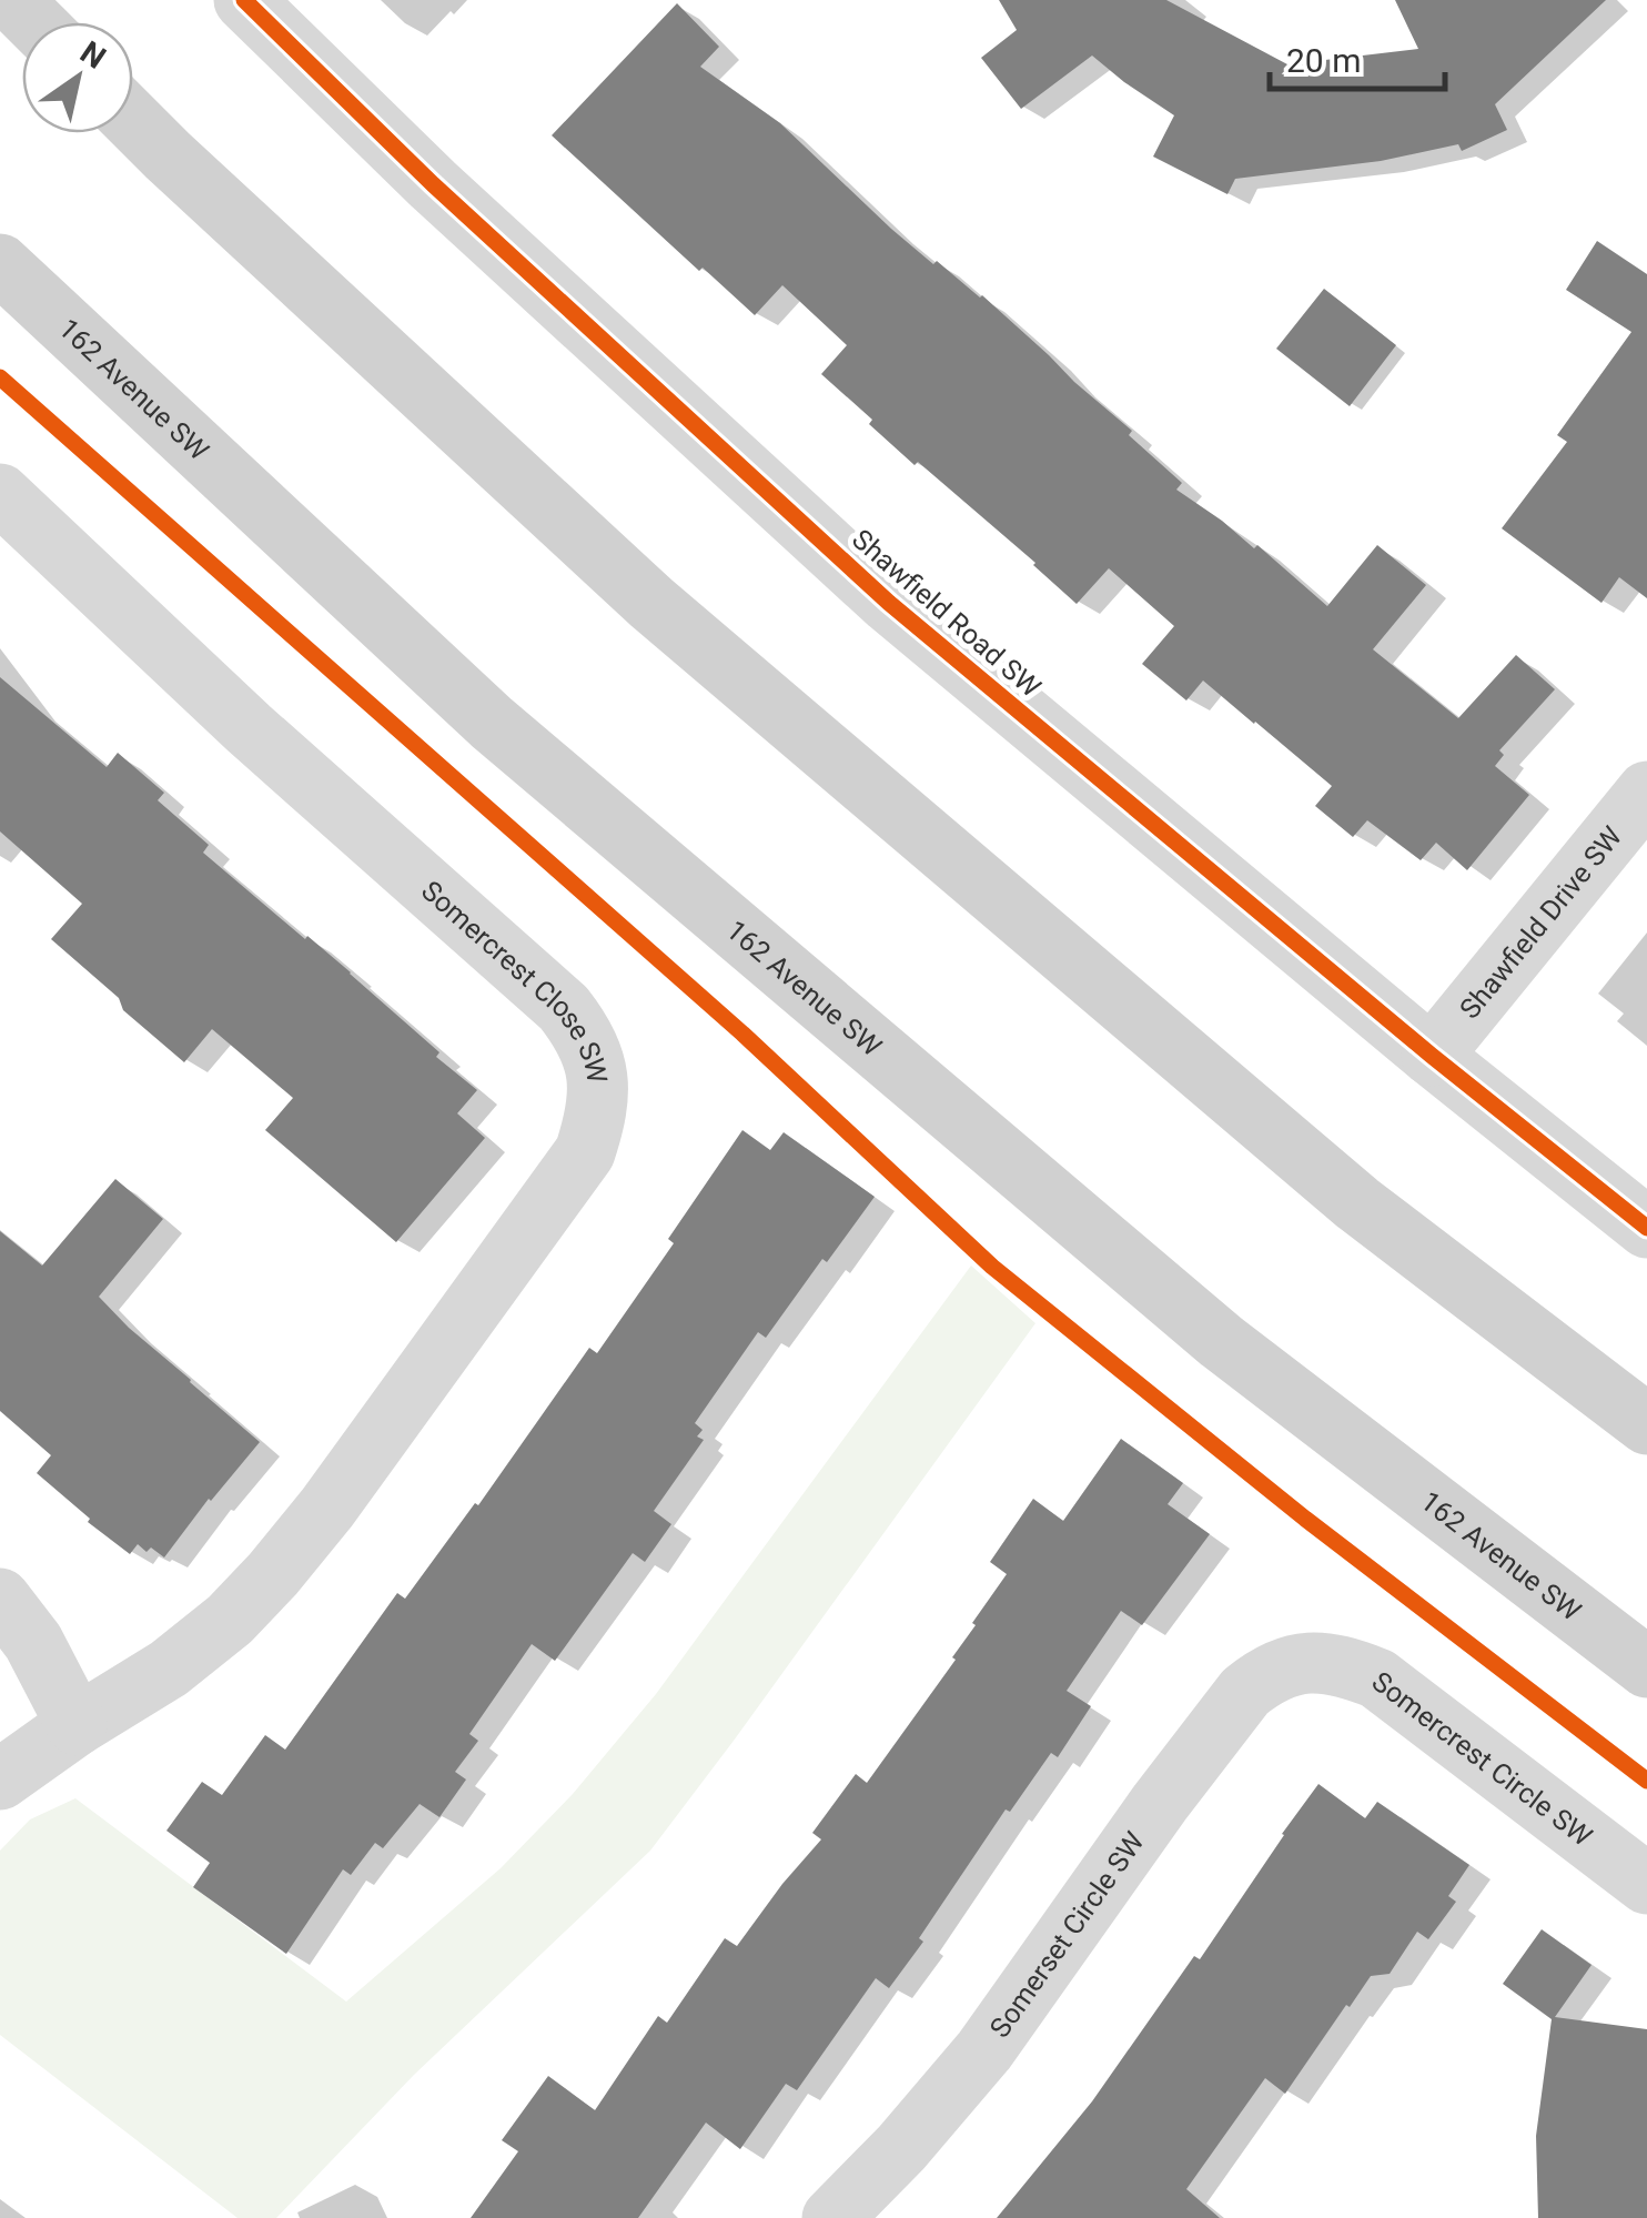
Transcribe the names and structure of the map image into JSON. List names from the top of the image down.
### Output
{
  "streets": {
    "main road": ["162 Avenue SW"],
    "street": [
      "Shawfield Road SW",
      "Shawfield Drive SW",
      "Somercrest Close SW",
      "Somercrest Circle SW",
      "Somerset Circle SW"
    ]
  },
  "crossings": [
    ["Shawfield Road SW", "Shawfield Drive SW"],
    ["Somercrest Circle SW", "Somerset Circle SW"]
  ],
  "scale_bar": "20 m",
  "north": "top right"
}
